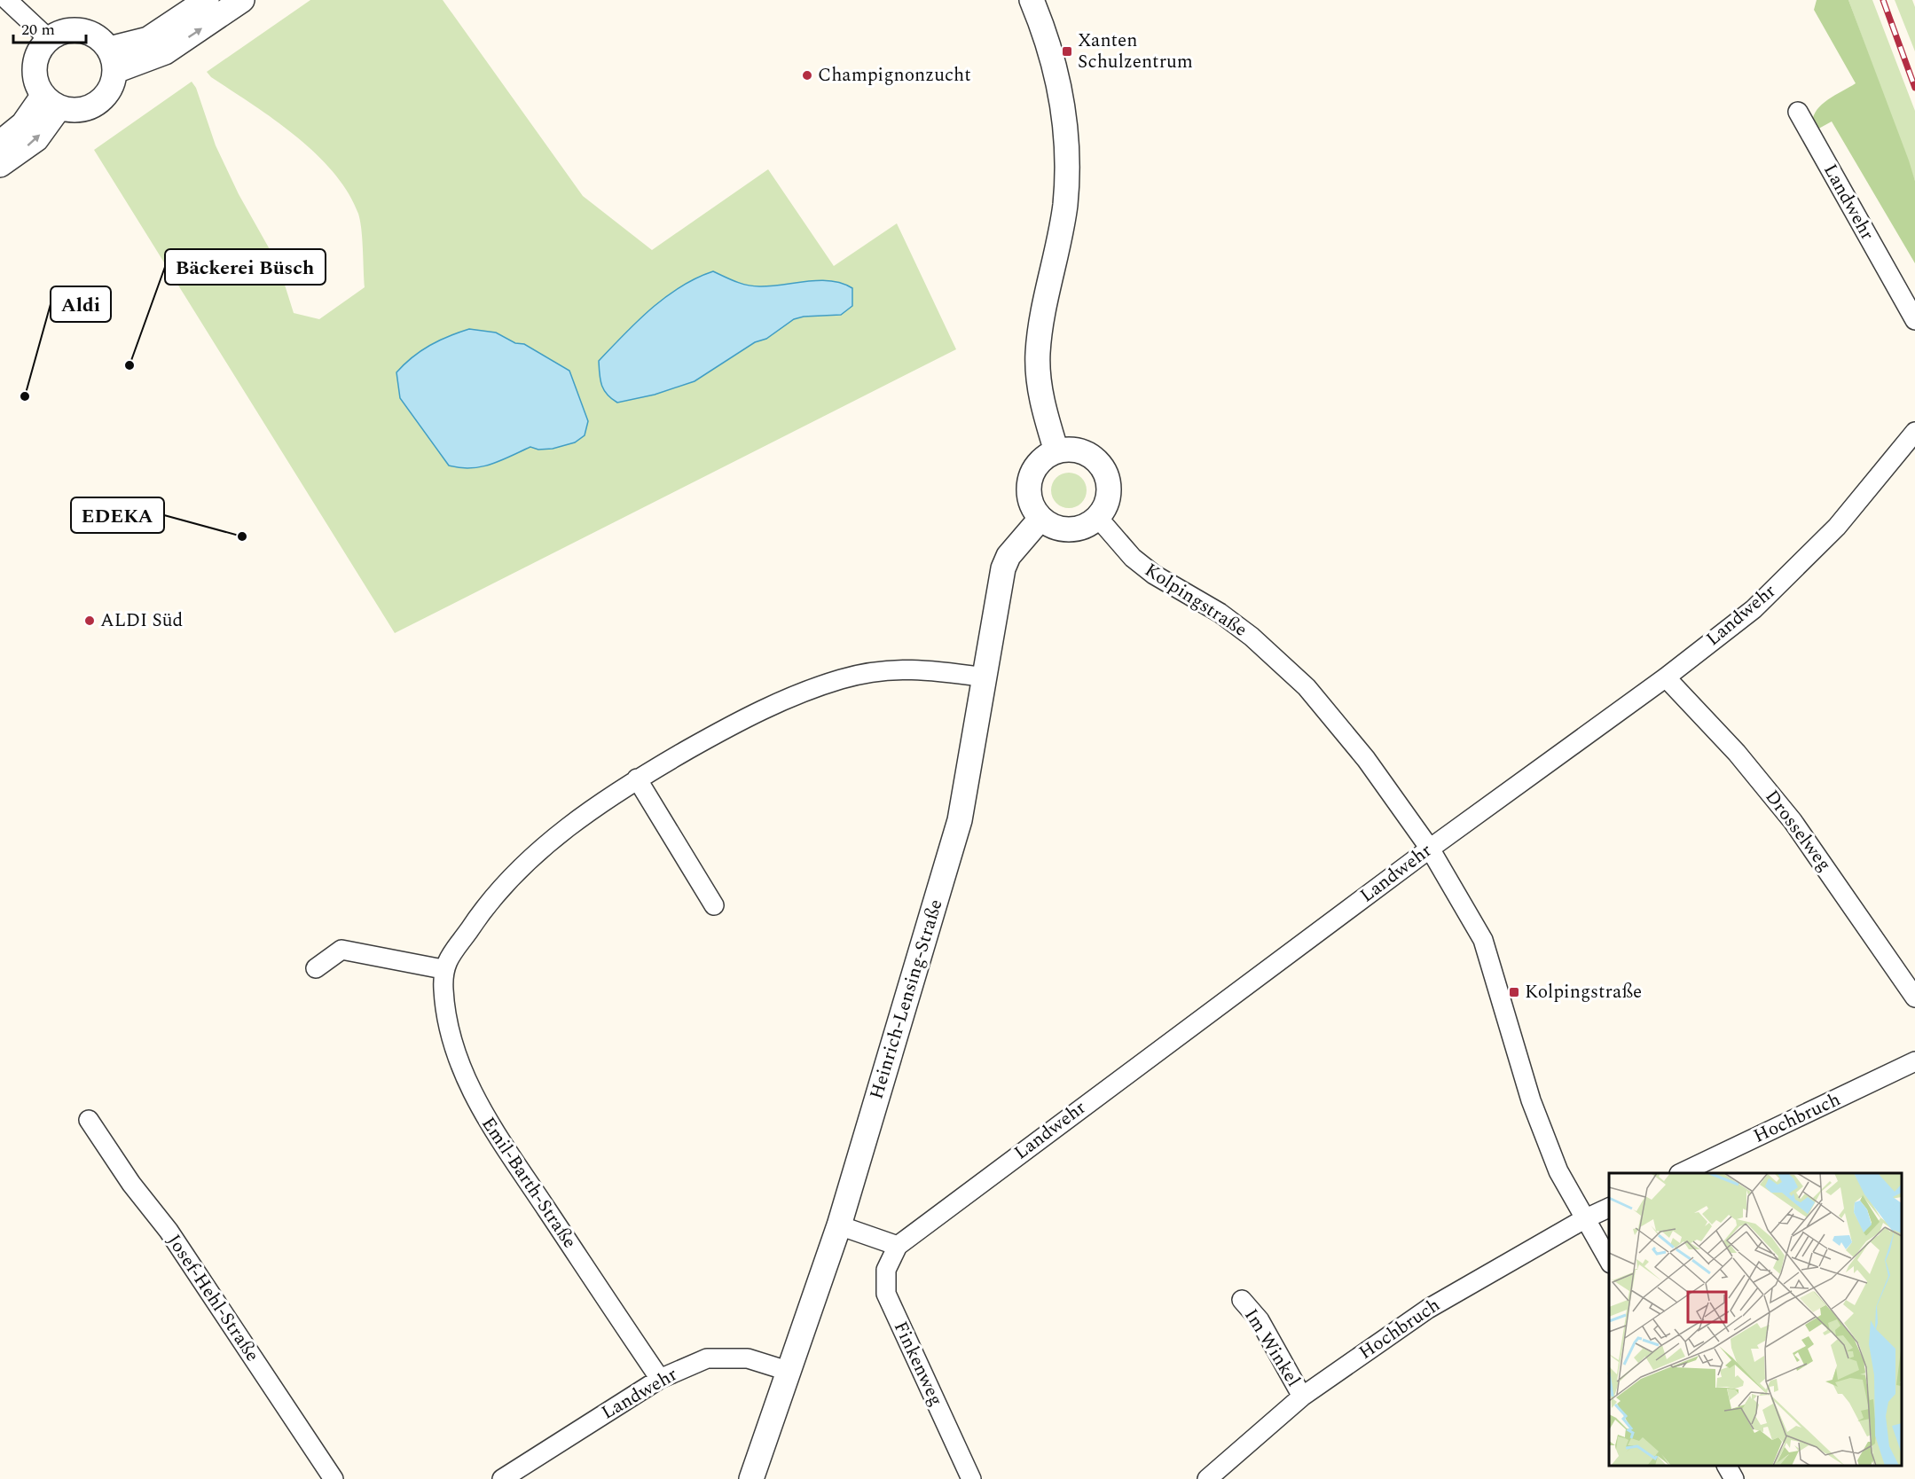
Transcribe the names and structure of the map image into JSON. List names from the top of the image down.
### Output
{
  "streets": {
    "street": [
      "Landwehr",
      "Kolpingstraße",
      "Drosselweg",
      "Heinrich-Lensing-Straße",
      "Hochbruch",
      "Emil-Barth-Straße",
      "Josef-Hehl-Straße",
      "Im Winkel",
      "Finkenweg"
    ]
  },
  "crossings": [
    ["Landwehr", "Kolpingstraße"],
    ["Landwehr", "Drosselweg"],
    ["Landwehr", "Heinrich-Lensing-Straße"],
    ["Landwehr", "Emil-Barth-Straße"],
    ["Landwehr", "Finkenweg"],
    ["Kolpingstraße", "Heinrich-Lensing-Straße"],
    ["Kolpingstraße", "Hochbruch"],
    ["Hochbruch", "Im Winkel"]
  ],
  "places": {
    "transit": ["Xanten Schulzentrum", "Kolpingstraße"],
    "other": [
      "Champignonzucht",
      "Bäckerei Büsch",
      "Aldi",
      "EDEKA",
      "ALDI Süd"
    ]
  },
  "scale_bar": "20 m"
}
